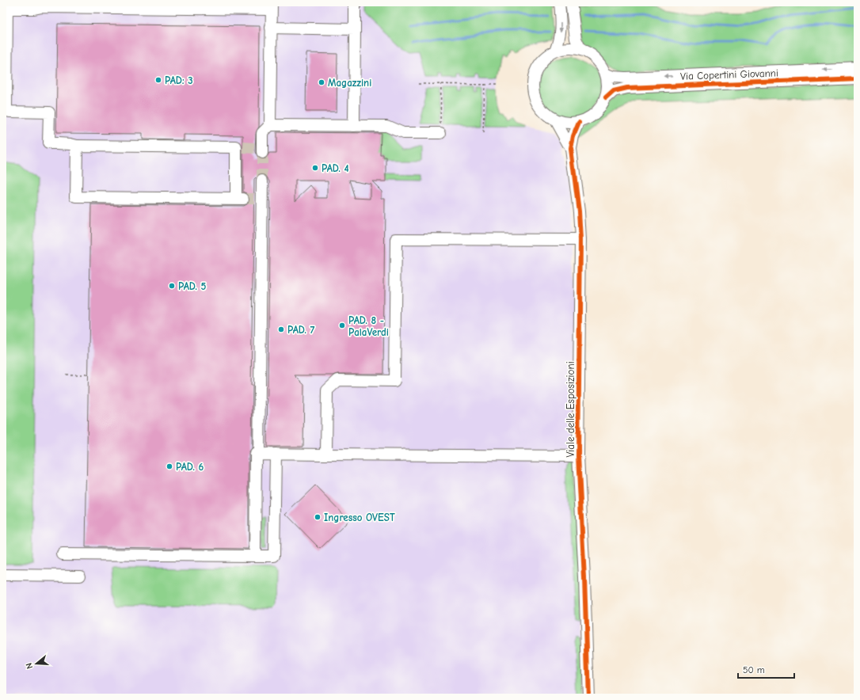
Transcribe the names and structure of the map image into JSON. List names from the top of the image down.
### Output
{
  "streets": {
    "street": ["Via Copertini Giovanni", "Viale delle Esposizioni"]
  },
  "crossings": [
    ["Via Copertini Giovanni", "Viale delle Esposizioni"]
  ],
  "places": [
    "PAD: 3",
    "Magazzini",
    "PAD. 4",
    "PAD. 5",
    "PAD. 8 - PalaVerdi",
    "PAD. 7",
    "PAD. 6",
    "Ingresso OVEST"
  ],
  "scale_bar": "50 m",
  "north": "left"
}
